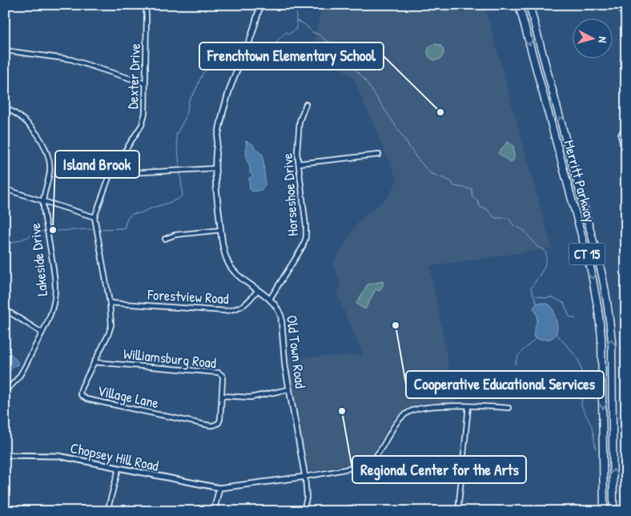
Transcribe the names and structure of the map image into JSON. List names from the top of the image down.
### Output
{
  "streets": {
    "highway": ["Merritt Parkway", "CT 15"],
    "main road": ["Old Town Road"],
    "street": [
      "Dexter Drive",
      "Horseshoe Drive",
      "Lakeside Drive",
      "Forestview Road",
      "Williamsburg Road",
      "Village Lane",
      "Chopsey Hill Road"
    ]
  },
  "crossings": [
    ["Horseshoe Drive", "Old Town Road"],
    ["Forestview Road", "Old Town Road"],
    ["Forestview Road", "Village Lane"],
    ["Williamsburg Road", "Village Lane"]
  ],
  "places": [
    "Frenchtown Elementary School",
    "Island Brook",
    "Cooperative Educational Services",
    "Regional Center for the Arts"
  ],
  "north": "right"
}
